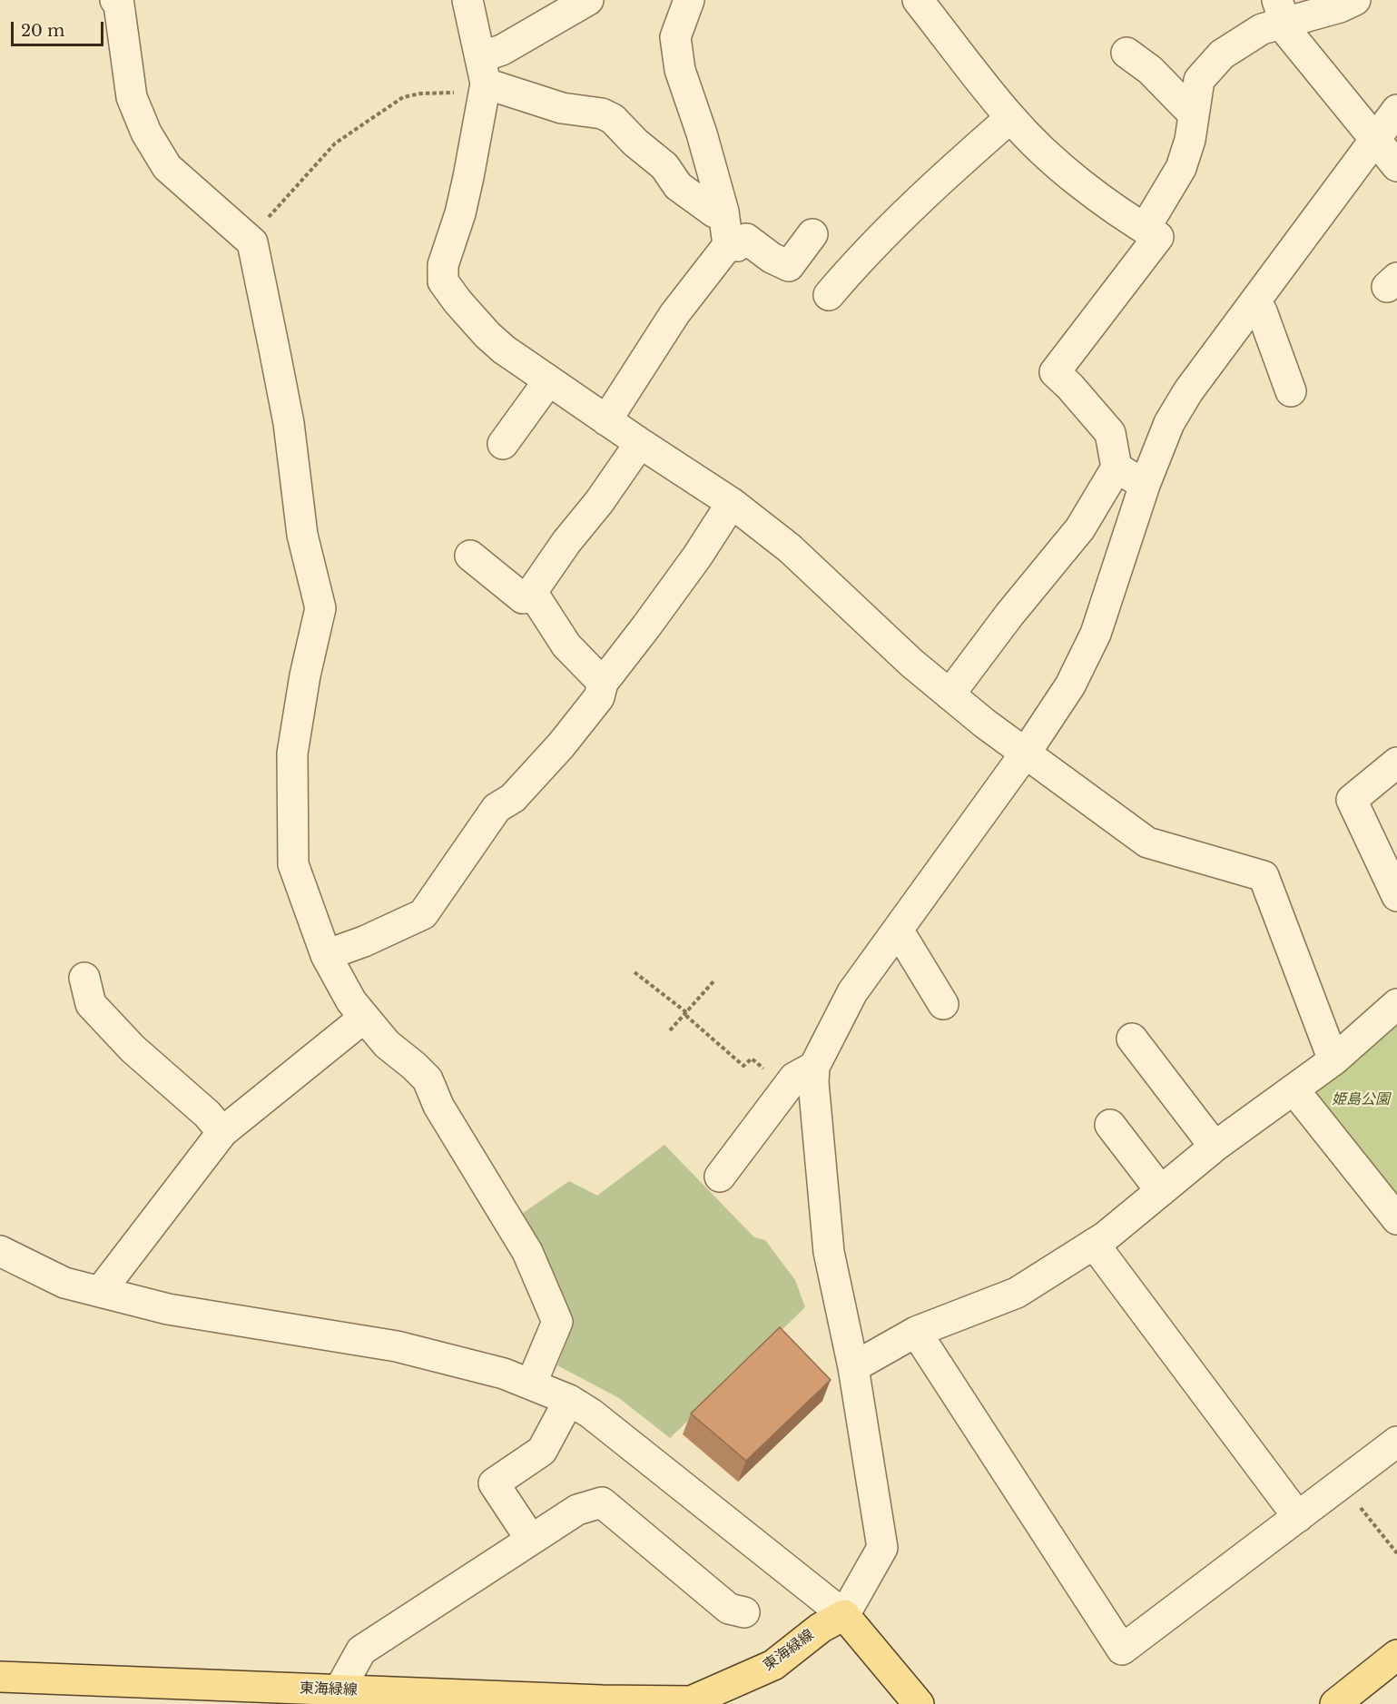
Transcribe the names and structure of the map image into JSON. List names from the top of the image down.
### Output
{
  "streets": {
    "main road": ["東海緑線"]
  },
  "parks": ["姫島公園"],
  "scale_bar": "20 m"
}
